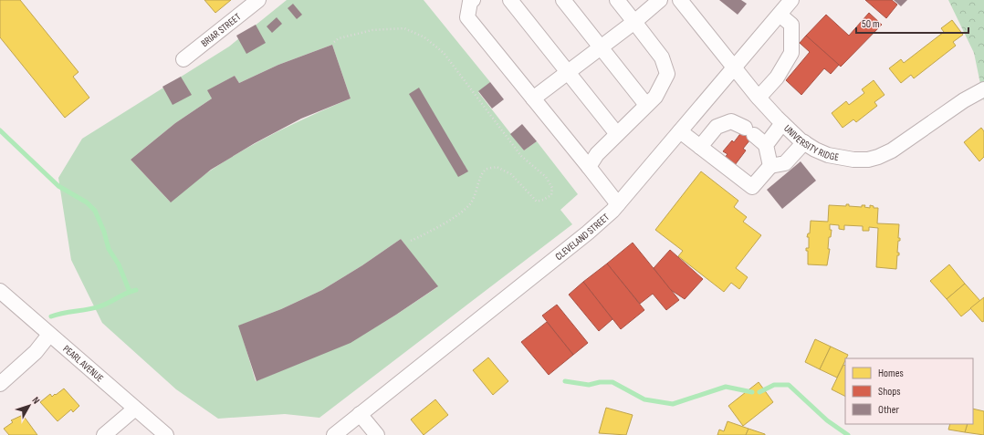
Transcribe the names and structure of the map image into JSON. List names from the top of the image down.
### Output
{
  "streets": {
    "street": [
      "BRIAR STREET",
      "UNIVERSITY RIDGE",
      "CLEVELAND STREET",
      "PEARL AVENUE"
    ]
  },
  "crossings": [
    ["UNIVERSITY RIDGE", "CLEVELAND STREET"]
  ],
  "legend": ["Homes", "Shops", "Other"],
  "scale_bar": "50 m",
  "north": "top right"
}
